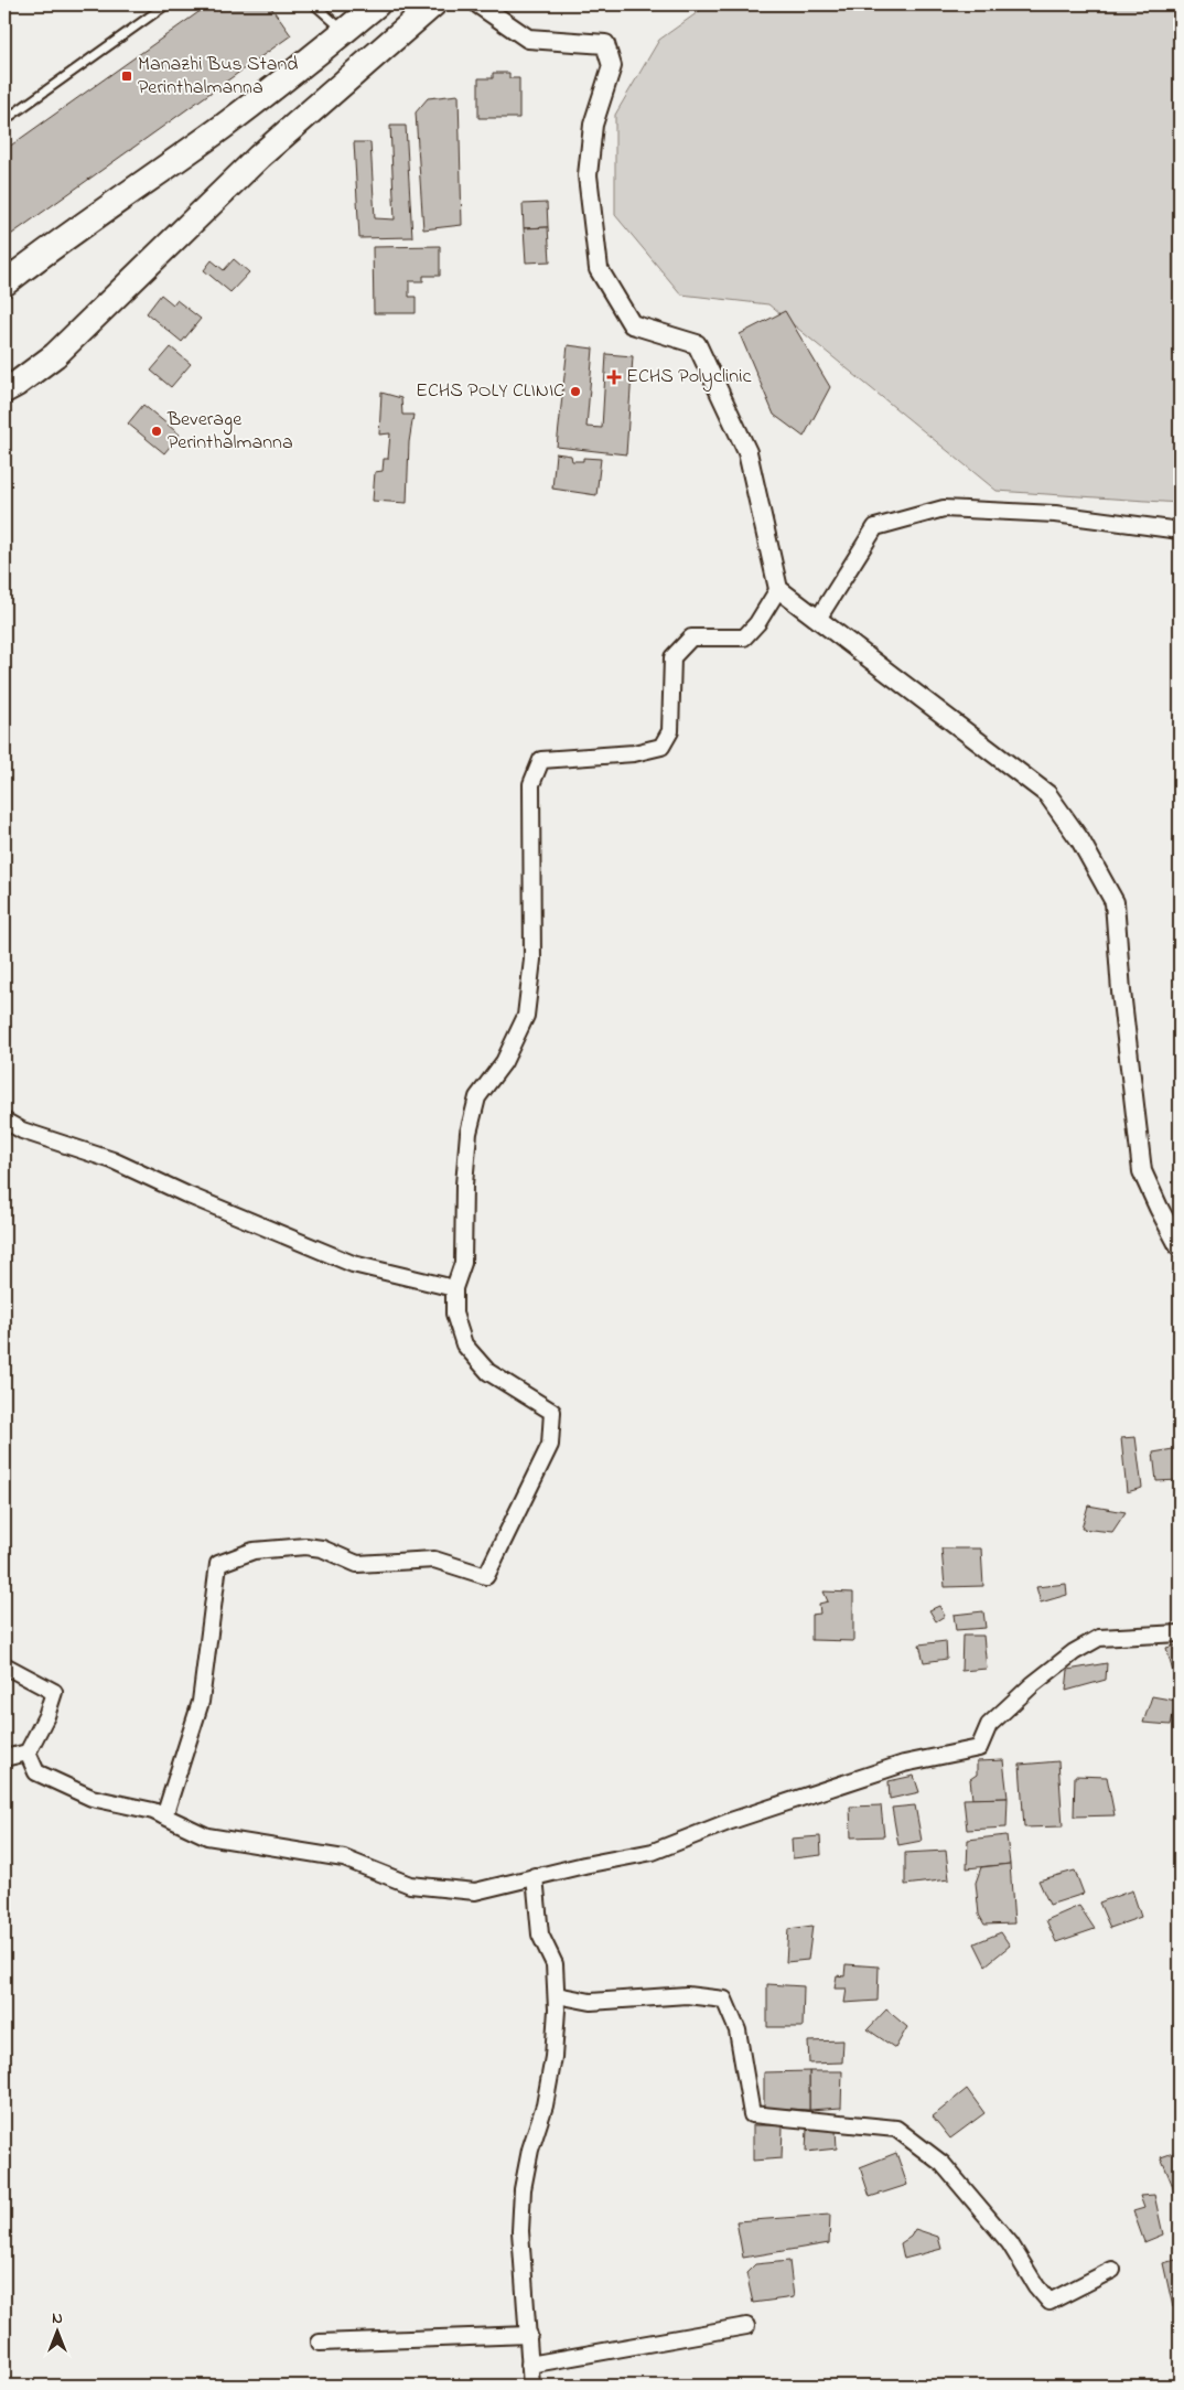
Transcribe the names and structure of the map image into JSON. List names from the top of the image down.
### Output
{
  "places": {
    "transit": ["Manazhi Bus Stand Perinthalmanna"],
    "health": ["ECHS Polyclinic"],
    "other": ["ECHS POLY CLINIC", "Beverage Perinthalmanna"]
  },
  "north": "top"
}
